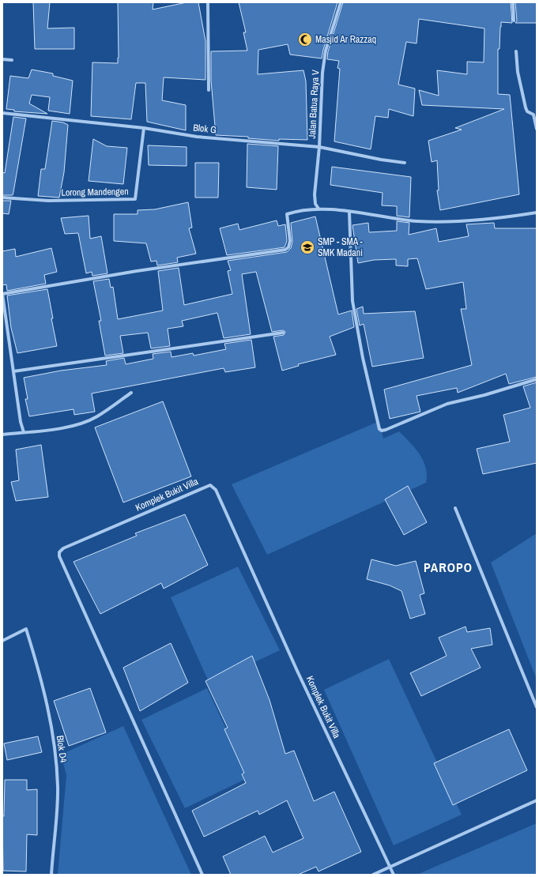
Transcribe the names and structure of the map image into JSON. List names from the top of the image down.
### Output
{
  "streets": {
    "street": [
      "Jalan Batua Raya V",
      "Blok G",
      "Lorong Mandengen",
      "Komplek Bukit Villa",
      "Blok D4"
    ]
  },
  "crossings": [
    ["Jalan Batua Raya V", "Blok G"],
    ["Blok G", "Lorong Mandengen"]
  ],
  "districts": ["PAROPO"],
  "places": {
    "mosque": ["Masjid Ar Razzaq"],
    "school or university": ["SMP - SMA - SMK Madani"]
  }
}
